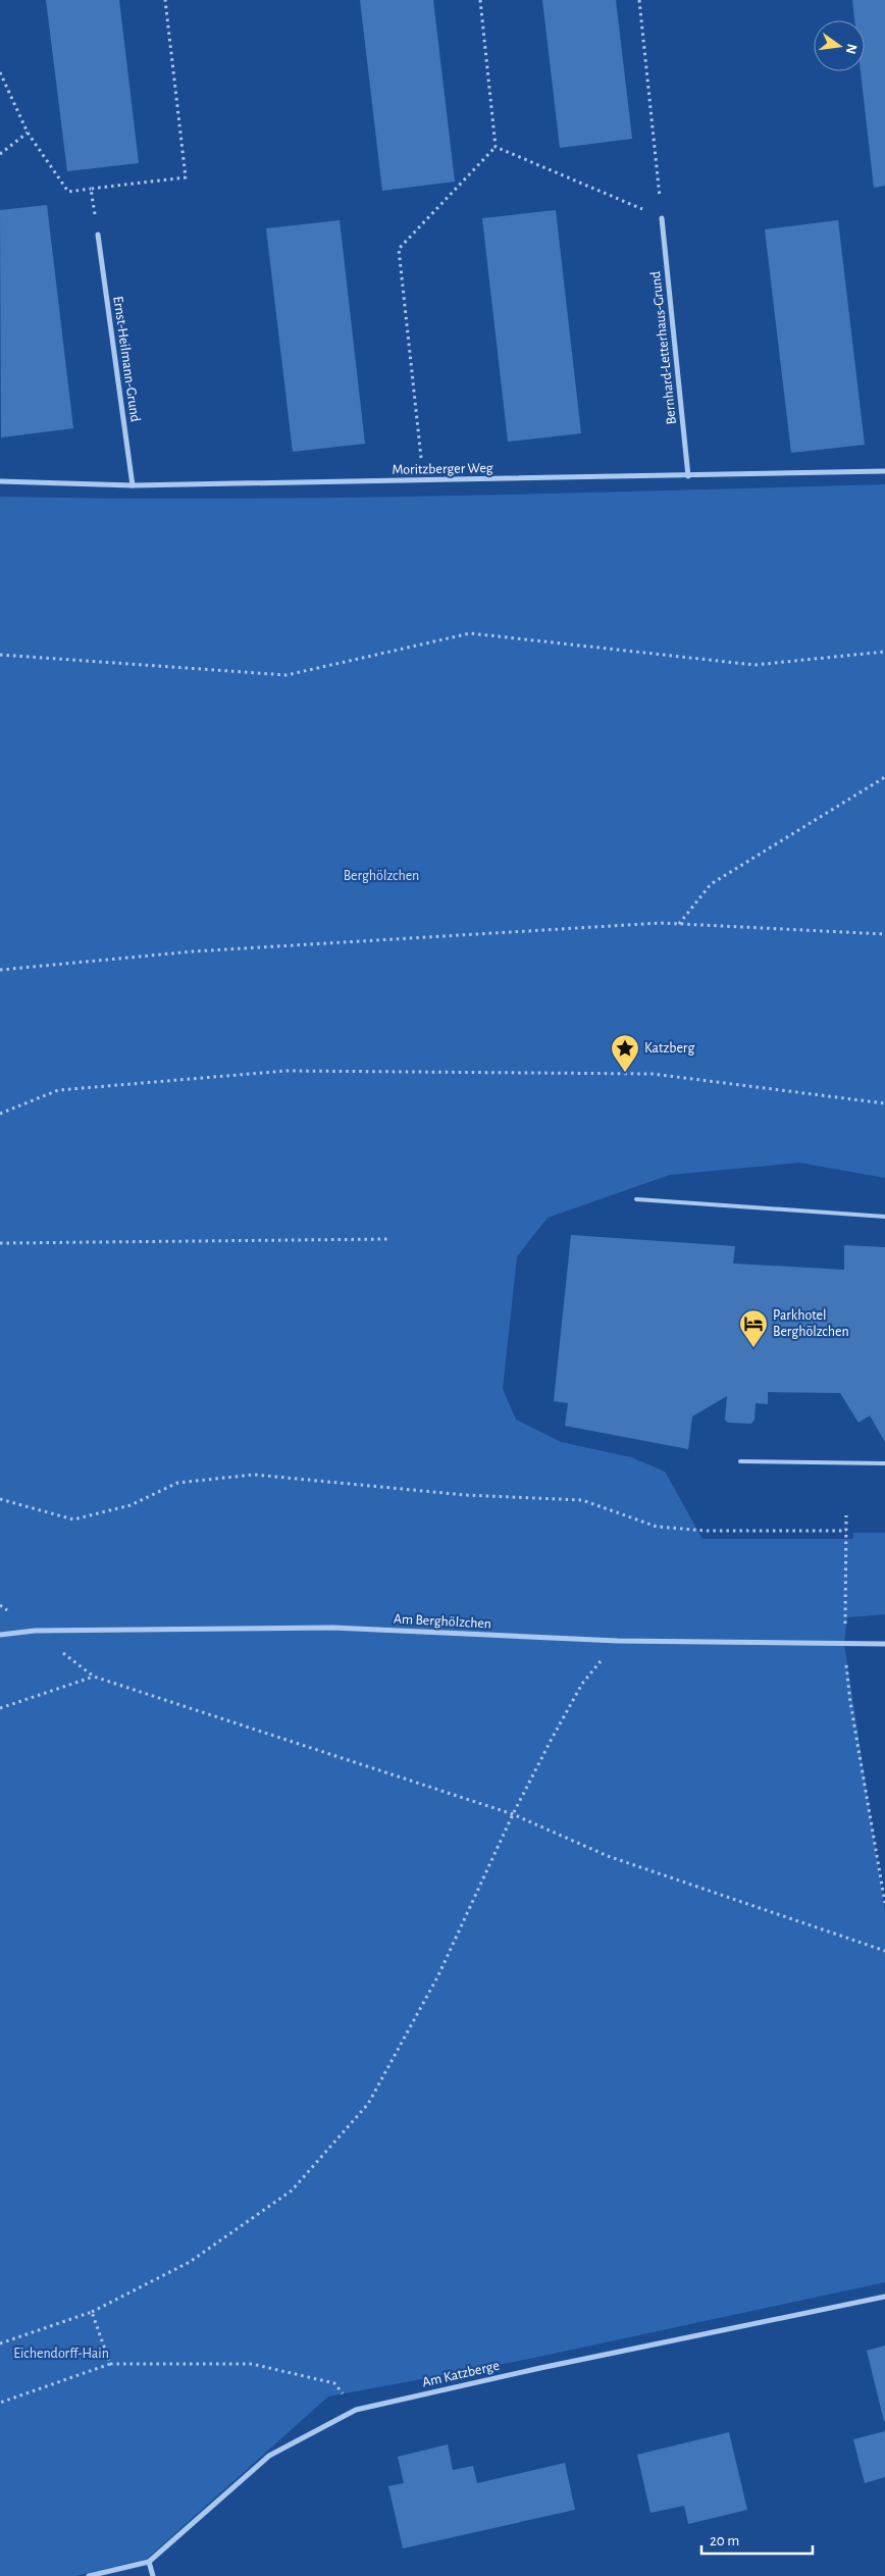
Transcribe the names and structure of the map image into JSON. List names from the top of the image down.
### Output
{
  "streets": {
    "street": [
      "Bernhard-Letterhaus-Grund",
      "Ernst-Heilmann-Grund",
      "Moritzberger Weg",
      "Am Berghölzchen",
      "Am Katzberge"
    ]
  },
  "crossings": [
    ["Bernhard-Letterhaus-Grund", "Moritzberger Weg"],
    ["Ernst-Heilmann-Grund", "Moritzberger Weg"]
  ],
  "parks": ["Berghölzchen", "Eichendorff-Hain"],
  "places": {
    "place": ["Katzberg"],
    "hotel": ["Parkhotel Berghölzchen"]
  },
  "scale_bar": "20 m",
  "north": "right"
}
